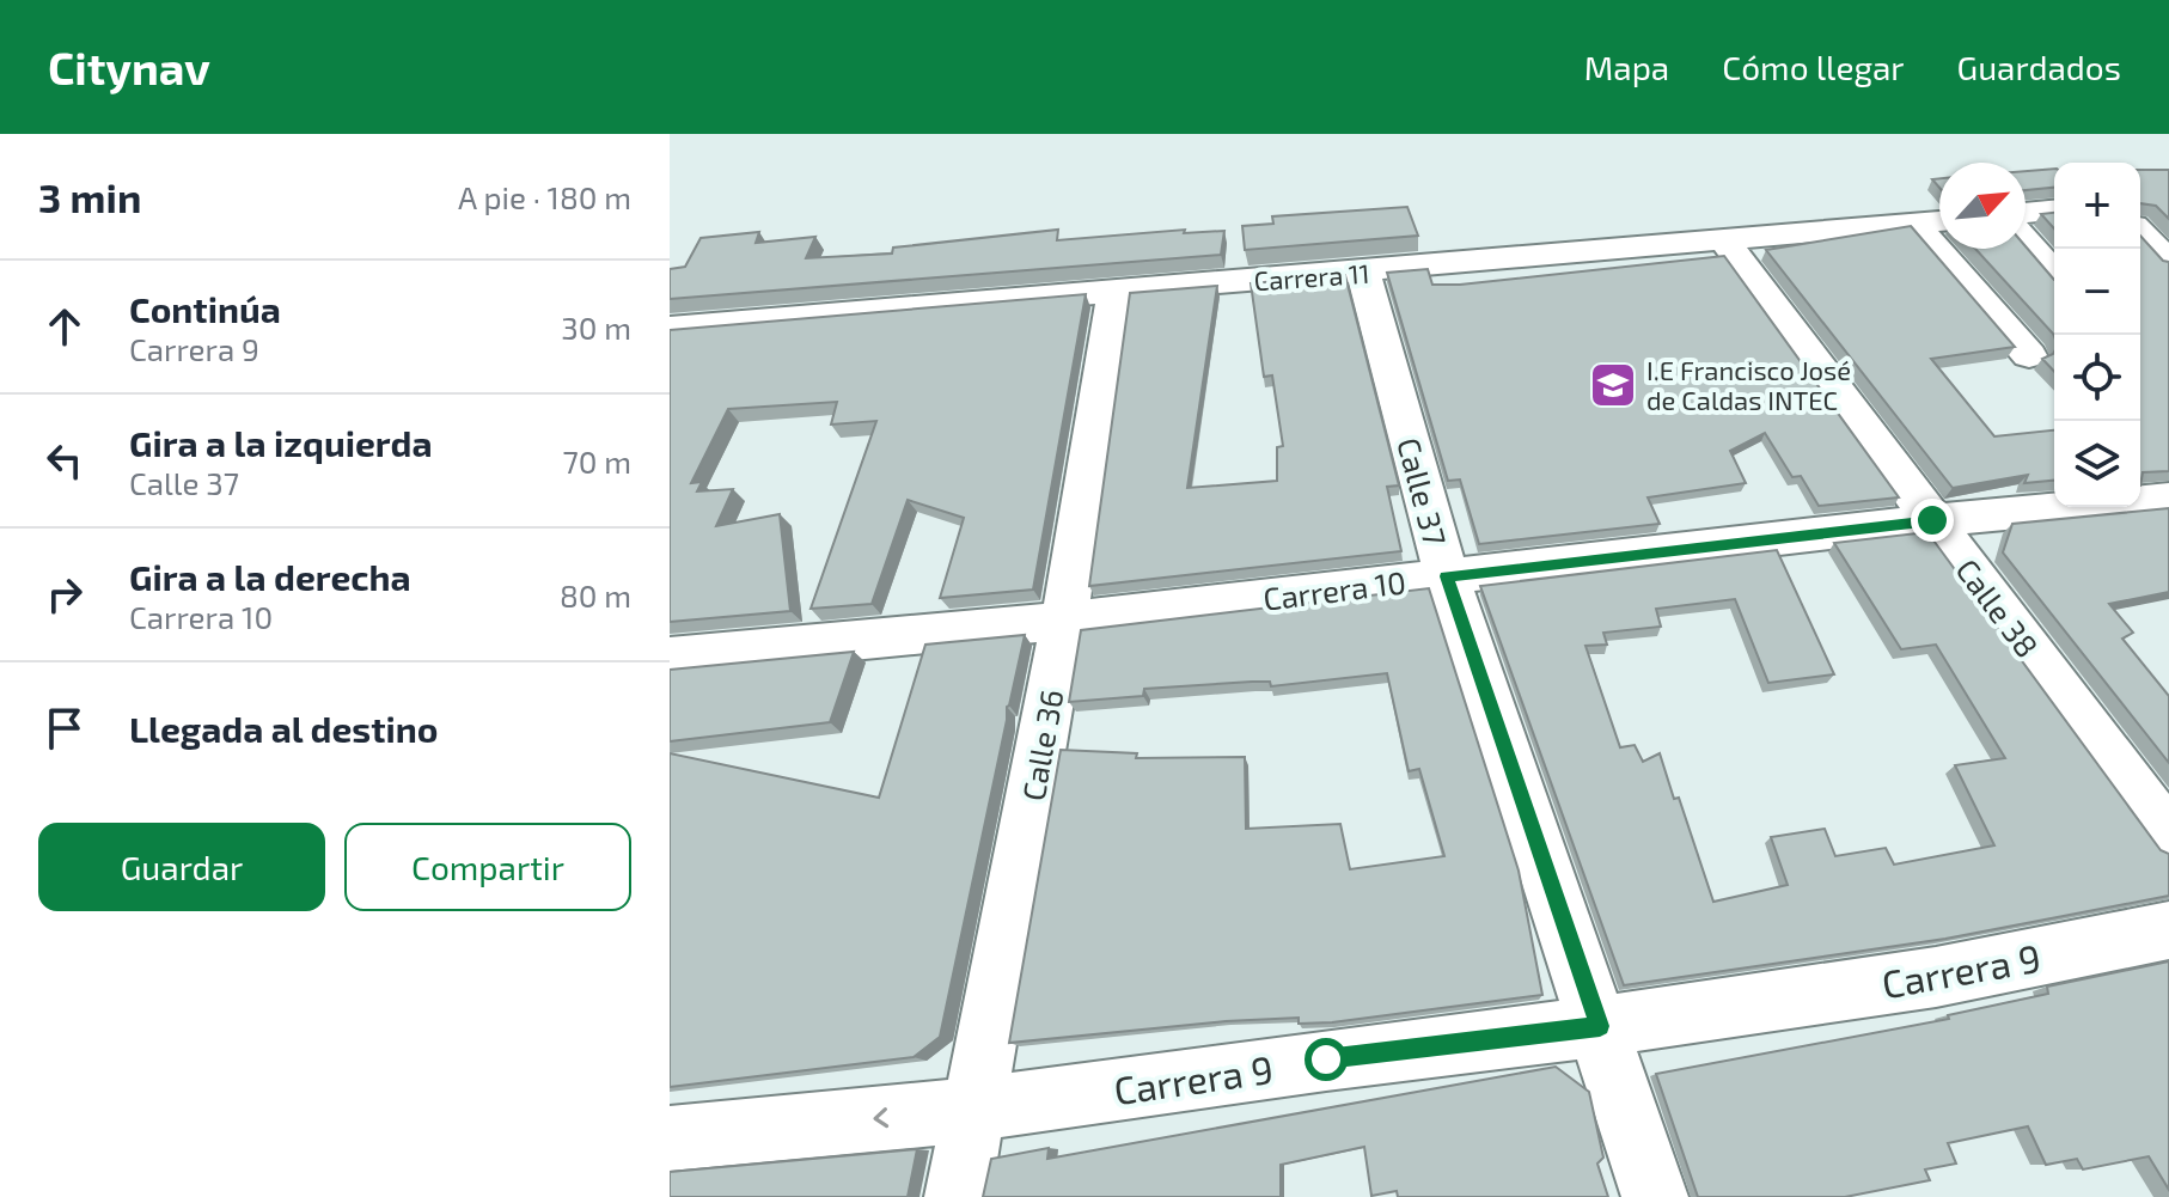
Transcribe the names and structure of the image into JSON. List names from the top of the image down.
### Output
{
  "streets": {
    "street": [
      "Carrera 11",
      "Calle 37",
      "Carrera 10",
      "Calle 38",
      "Calle 36",
      "Carrera 9"
    ]
  },
  "crossings": [
    ["Carrera 11", "Calle 37"],
    ["Carrera 11", "Calle 38"],
    ["Carrera 11", "Calle 36"],
    ["Calle 37", "Carrera 10"],
    ["Calle 37", "Carrera 9"],
    ["Carrera 10", "Calle 38"],
    ["Carrera 10", "Calle 36"],
    ["Calle 36", "Carrera 9"]
  ],
  "places": {
    "school or university": ["I.E Francisco José de Caldas INTEC"]
  },
  "north": "top right",
  "page": {
    "header": "Citynav",
    "nav": ["Mapa", "Cómo llegar", "Guardados"],
    "heading": ["3 min", "A pie · 180 m"],
    "map_buttons": ["+", "−"],
    "list": [
      ["Continúa", "Carrera 9", "30 m"],
      ["Gira a la izquierda", "Calle 37", "70 m"],
      ["Gira a la derecha", "Carrera 10", "80 m"],
      "Llegada al destino"
    ],
    "buttons": ["Guardar", "Compartir"]
  }
}
